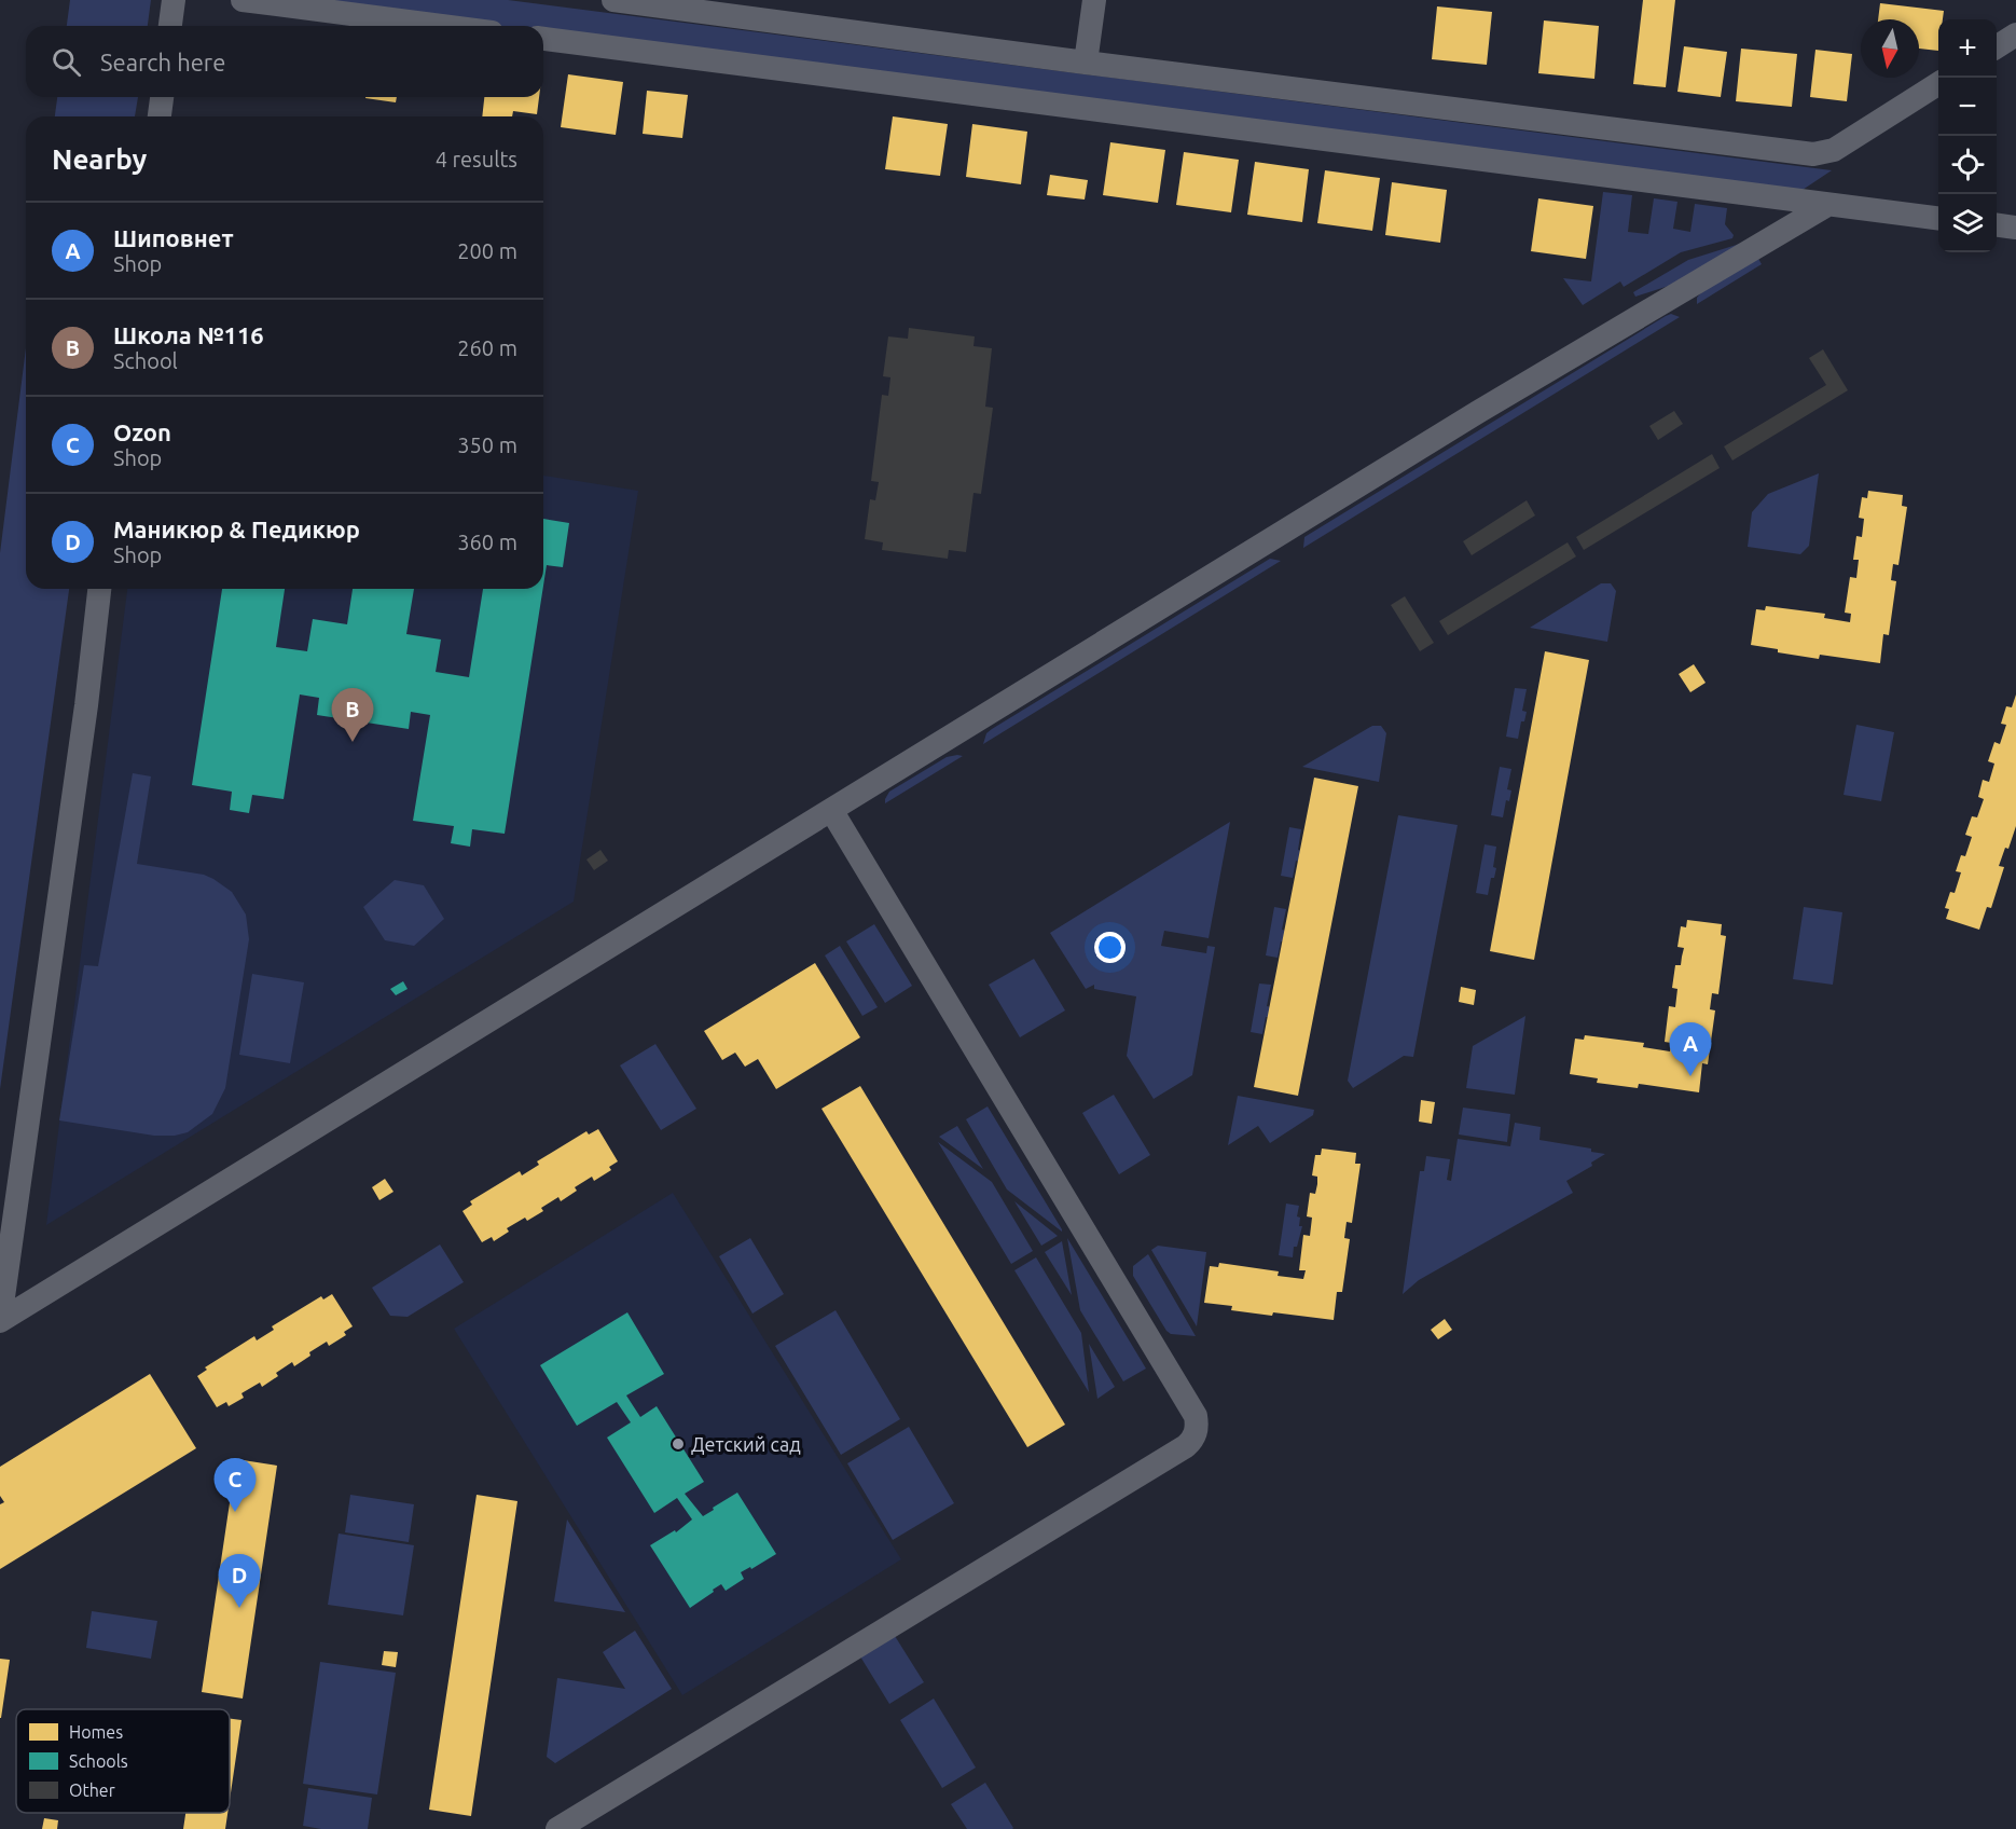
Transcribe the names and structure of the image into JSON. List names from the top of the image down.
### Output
{
  "places": ["Детский сад"],
  "legend": ["Homes", "Schools", "Other"],
  "north": "bottom",
  "page": {
    "map_buttons": ["+", "−"],
    "search": "Search here",
    "heading": ["Nearby", "4 results"],
    "list": [
      {
        "mark": "A",
        "name": "Шиповнет",
        "note": "Shop",
        "value": "200 m"
      },
      {
        "mark": "B",
        "name": "Школа №116",
        "note": "School",
        "value": "260 m"
      },
      {
        "mark": "C",
        "name": "Ozon",
        "note": "Shop",
        "value": "350 m"
      },
      {
        "mark": "D",
        "name": "Маникюр & Педикюр",
        "note": "Shop",
        "value": "360 m"
      }
    ],
    "pins": [
      "B",
      "A",
      "C",
      "D"
    ]
  }
}
